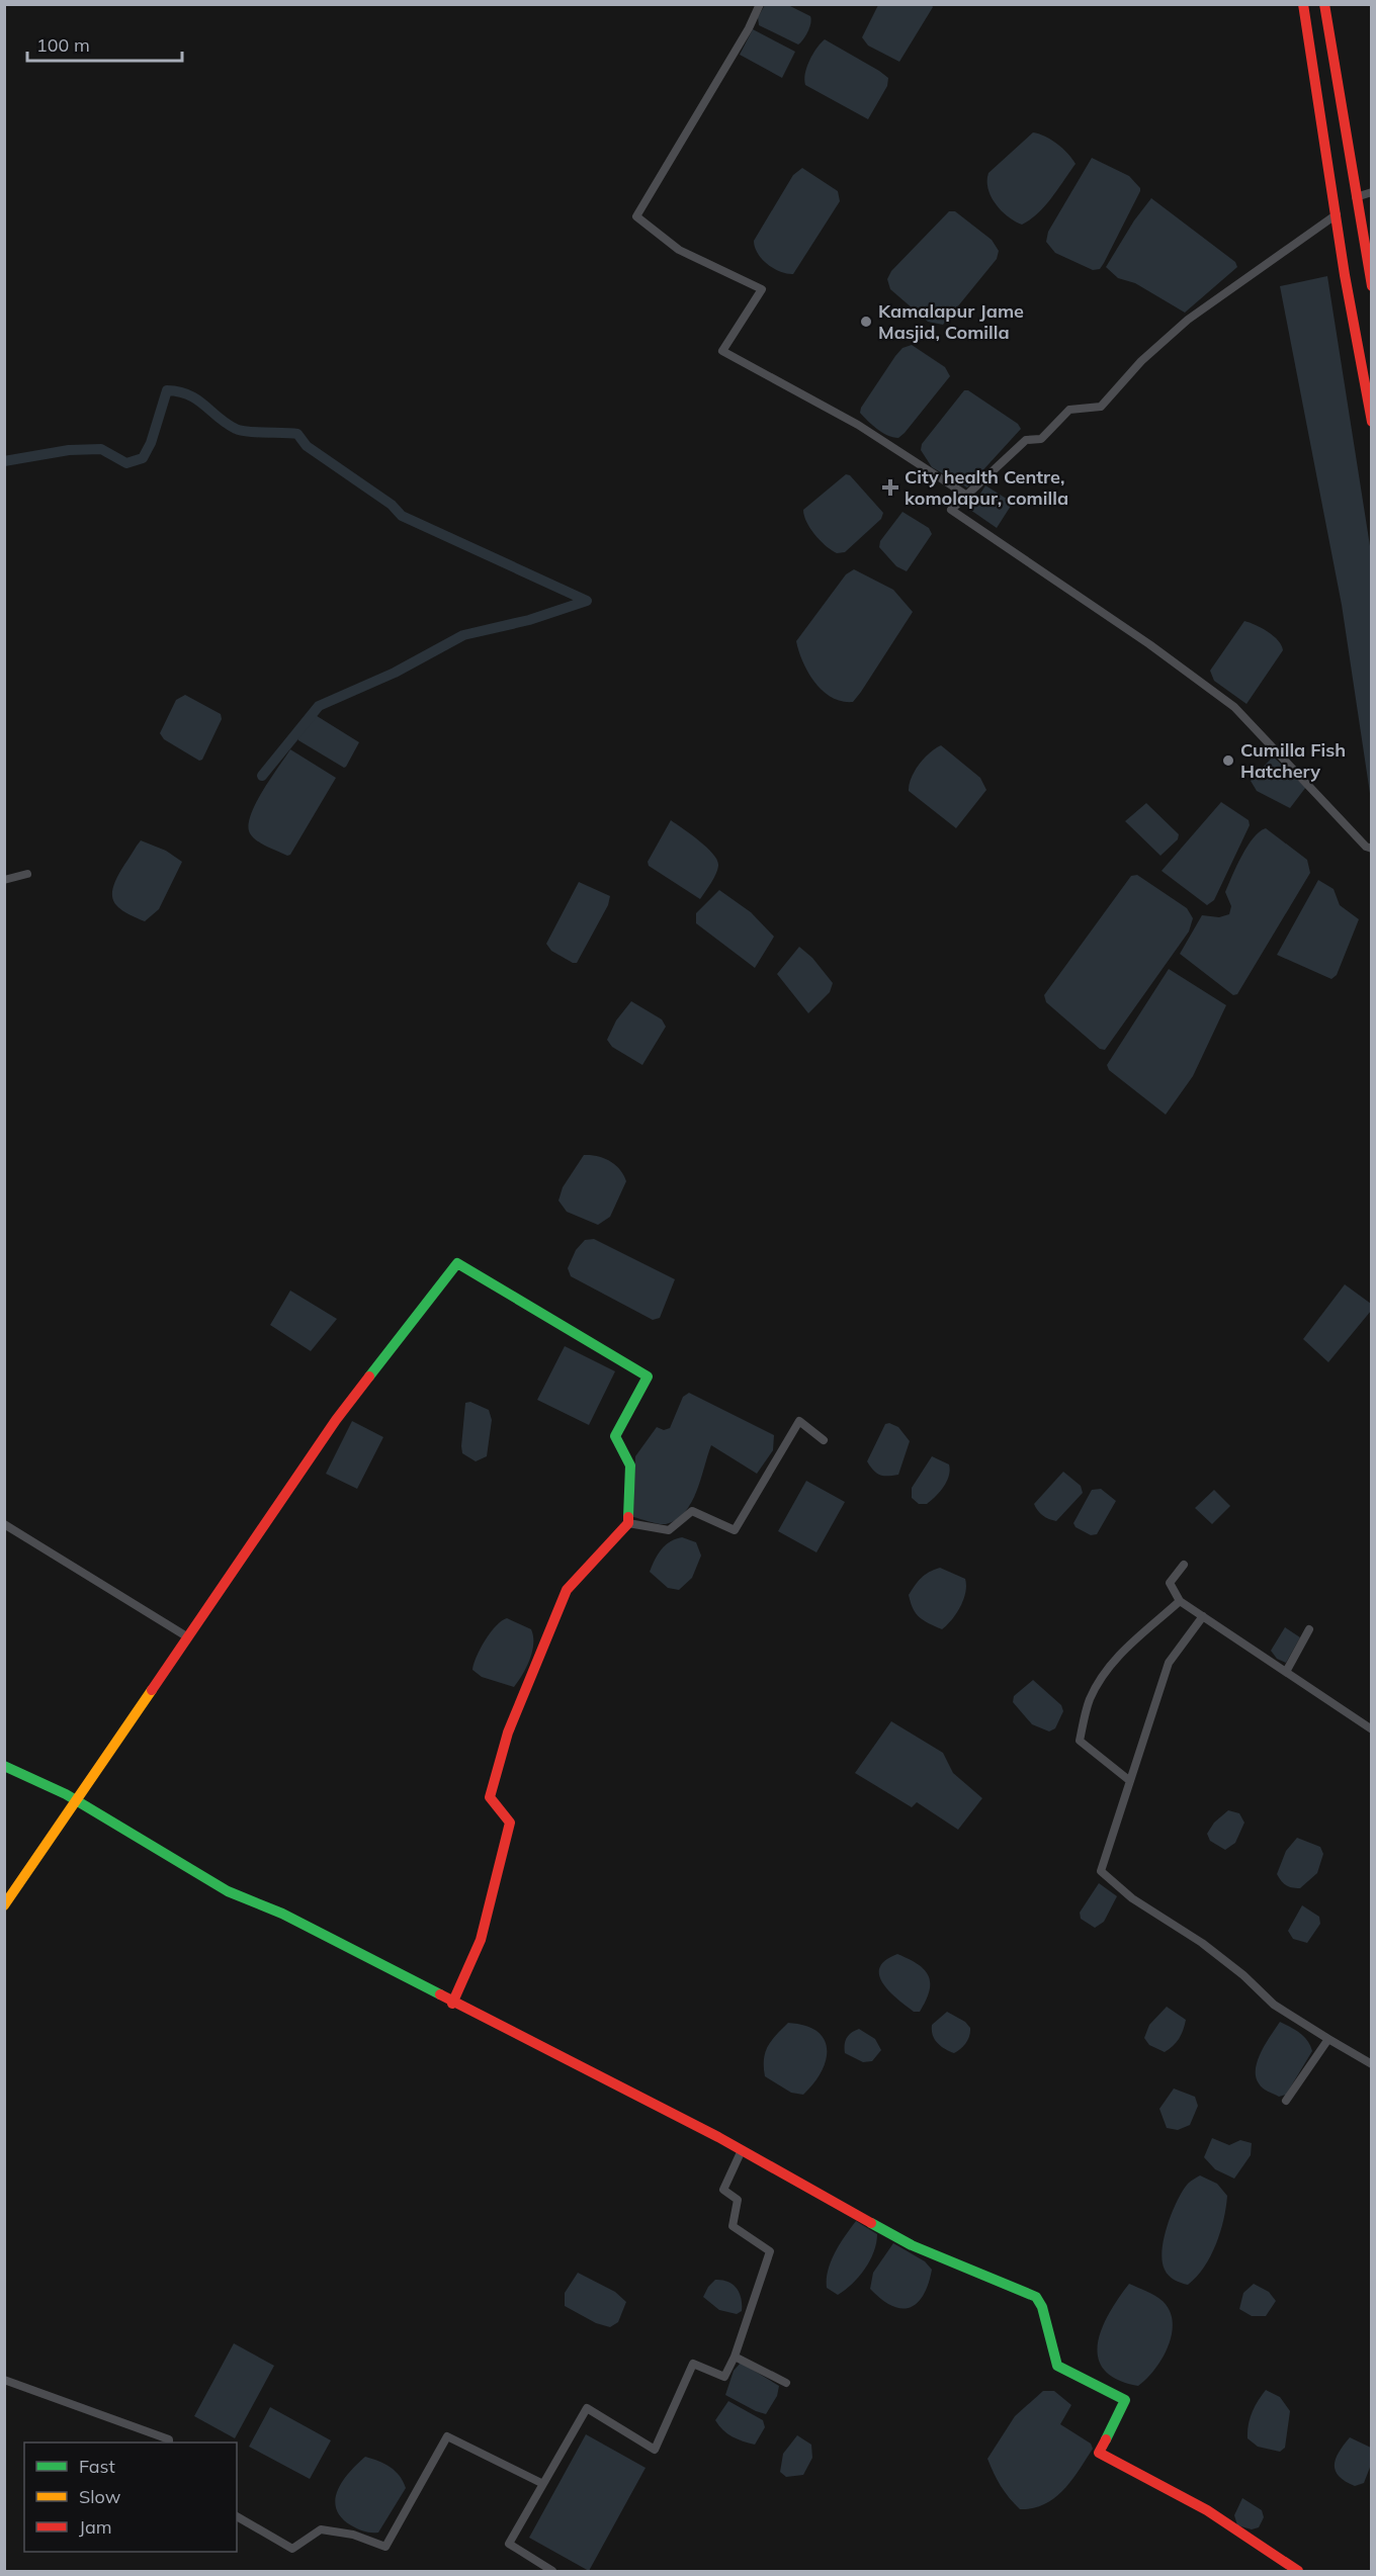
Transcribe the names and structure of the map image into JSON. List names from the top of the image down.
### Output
{
  "places": {
    "other": ["Kamalapur Jame Masjid, Comilla", "Cumilla Fish Hatchery"],
    "health": ["City health Centre, komolapur, comilla"]
  },
  "legend": ["Fast", "Slow", "Jam"],
  "scale_bar": "100 m"
}
